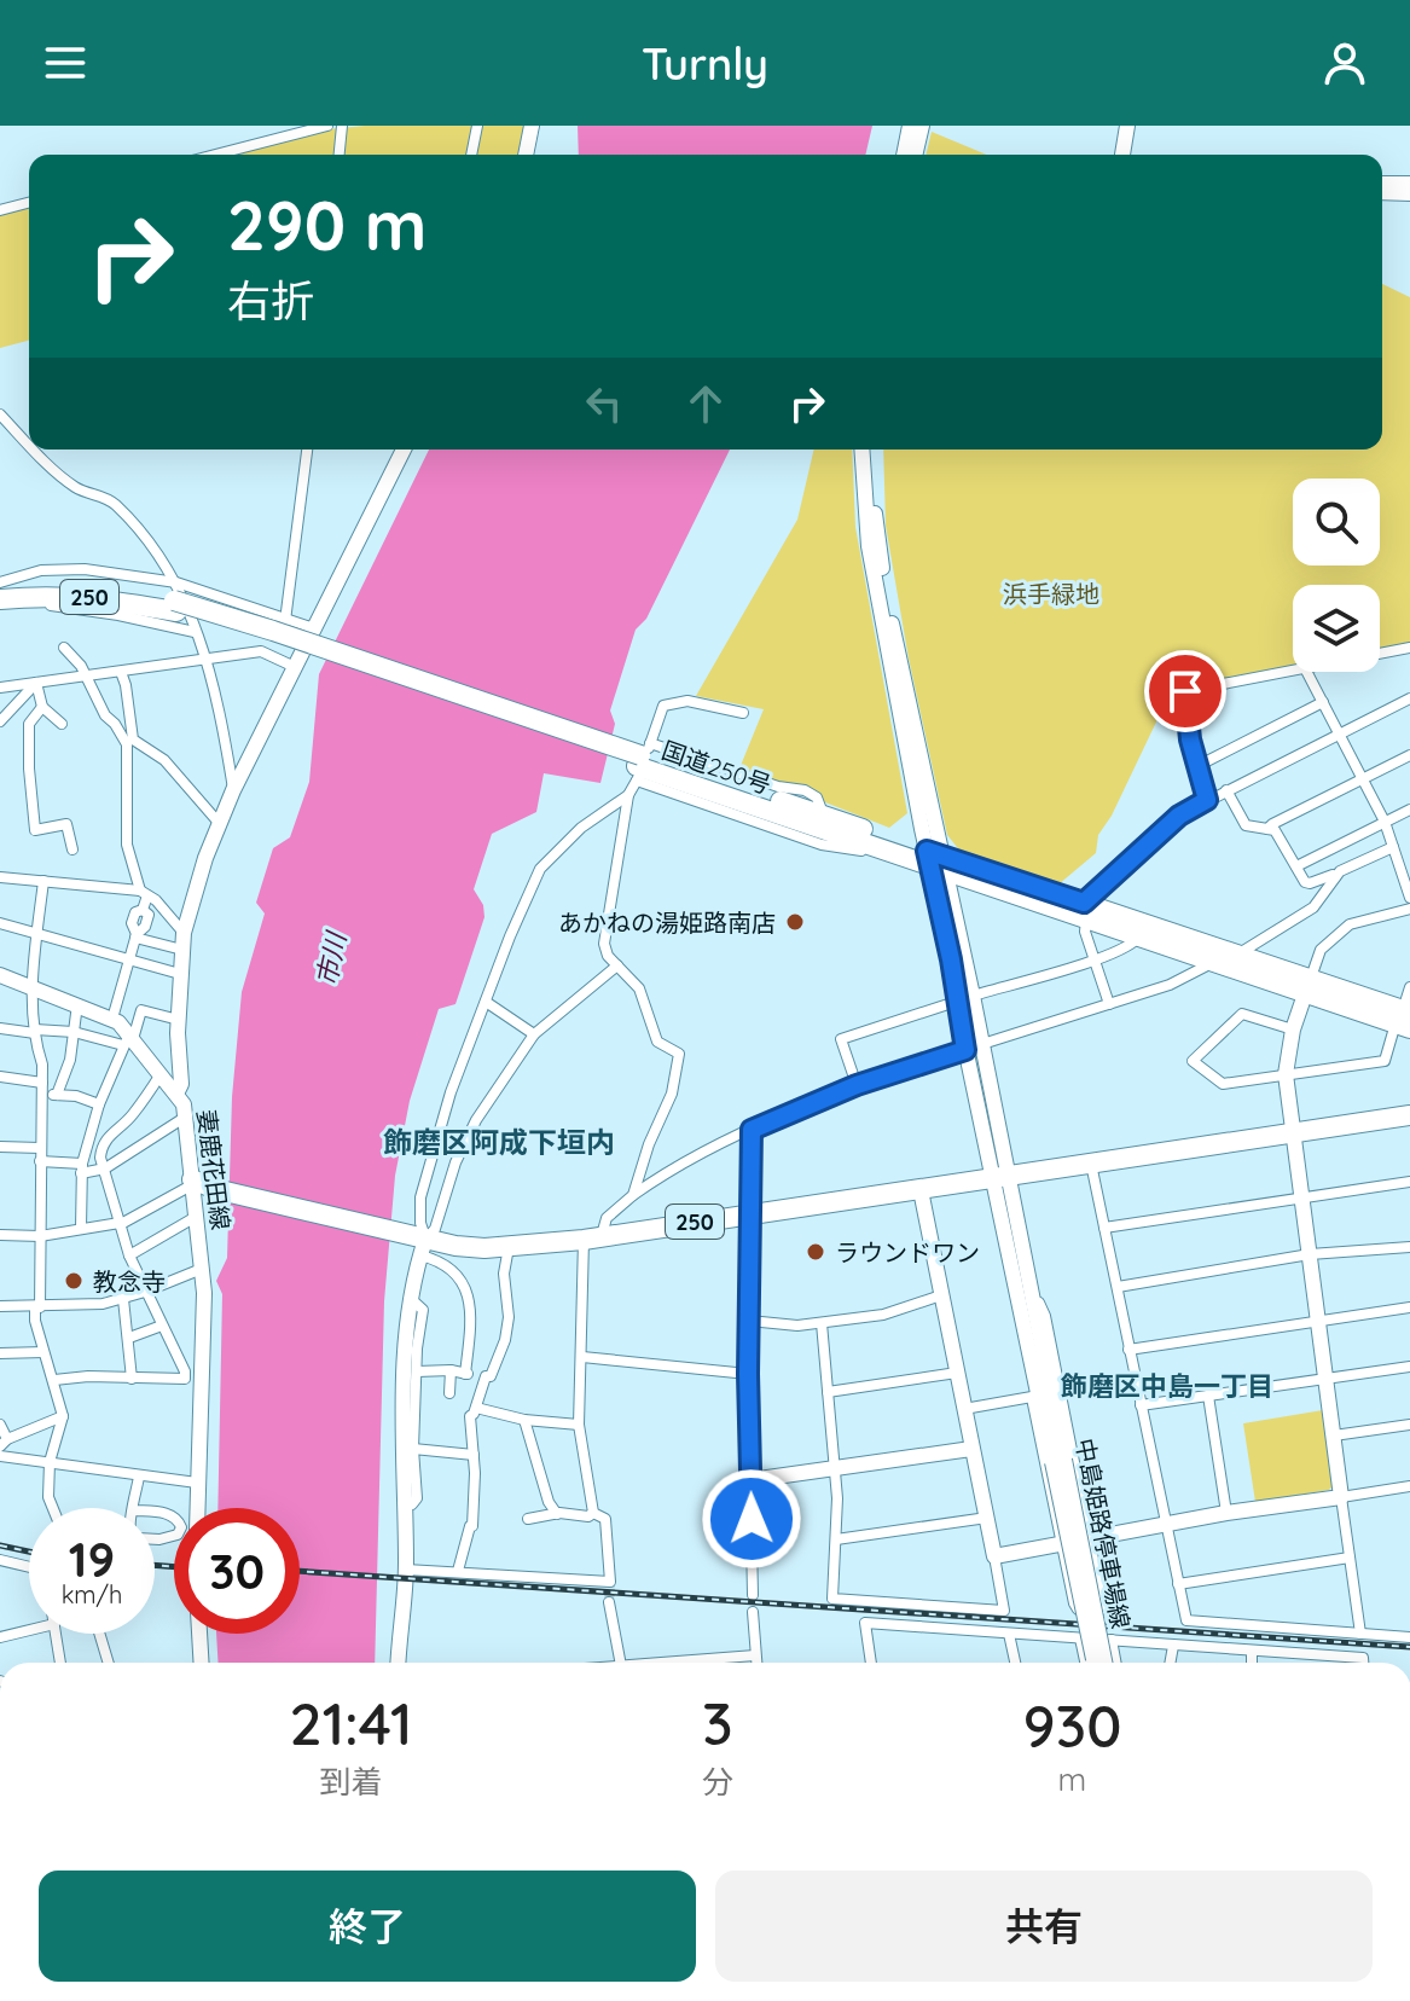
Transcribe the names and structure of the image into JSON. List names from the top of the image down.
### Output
{
  "streets": {
    "highway": ["250", "国道250号"],
    "street": ["妻鹿花田線", "中島姫路停車場線"]
  },
  "crossings": [
    ["250", "妻鹿花田線"],
    ["250", "中島姫路停車場線"]
  ],
  "districts": ["飾磨区阿成下垣内", "飾磨区中島一丁目"],
  "water": ["市川"],
  "parks": ["浜手緑地"],
  "places": ["あかねの湯姫路南店", "ラウンドワン", "教念寺"],
  "page": {
    "header": "Turnly",
    "turn": ["290 m", "右折"],
    "speed": "19 km/h",
    "limit": "30",
    "eta": [
      "21:41",
      "到着",
      "3",
      "分",
      "930",
      "m"
    ],
    "buttons": ["終了", "共有"]
  }
}
